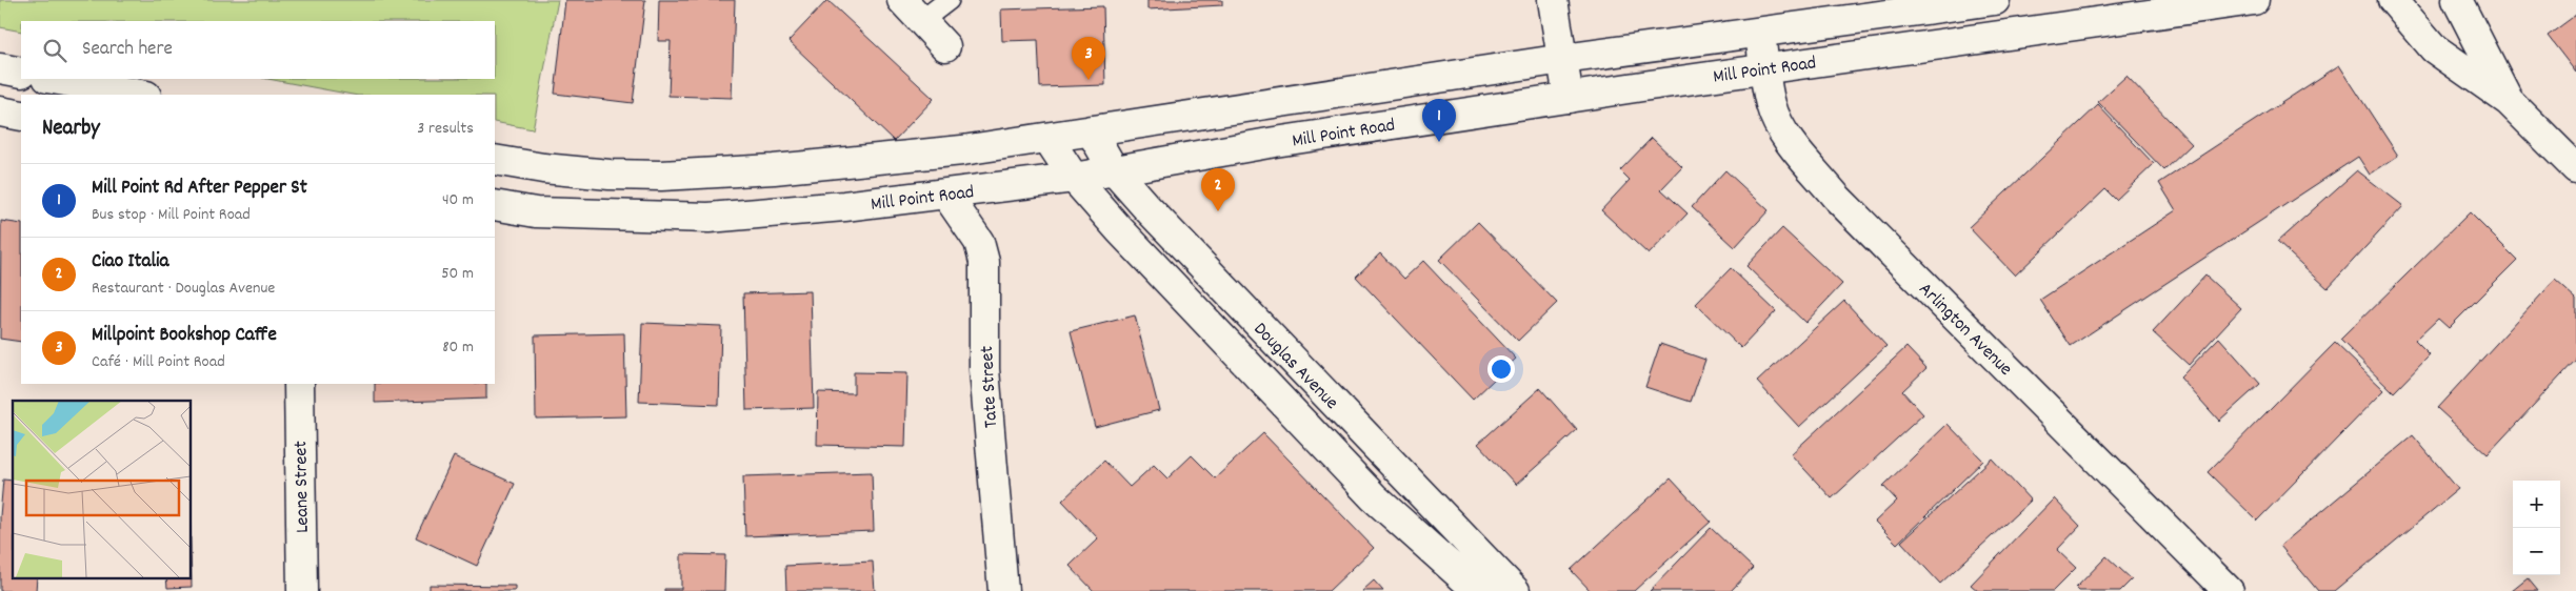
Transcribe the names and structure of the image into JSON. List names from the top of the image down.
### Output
{
  "streets": {
    "main road": [
      "Mill Point Road",
      "Arlington Avenue",
      "Douglas Avenue",
      "Tate Street",
      "Leane Street"
    ]
  },
  "crossings": [
    ["Mill Point Road", "Arlington Avenue"],
    ["Mill Point Road", "Douglas Avenue"],
    ["Mill Point Road", "Tate Street"]
  ],
  "page": {
    "search": "Search here",
    "pins": ["3", "1", "2"],
    "heading": ["Nearby", "3 results"],
    "list": [
      {
        "mark": "1",
        "name": "Mill Point Rd After Pepper St",
        "note": "Bus stop · Mill Point Road",
        "value": "40 m"
      },
      {
        "mark": "2",
        "name": "Ciao Italia",
        "note": "Restaurant · Douglas Avenue",
        "value": "50 m"
      },
      {
        "mark": "3",
        "name": "Millpoint Bookshop Caffe",
        "note": "Café · Mill Point Road",
        "value": "80 m"
      }
    ],
    "map_buttons": ["+", "−"]
  }
}
